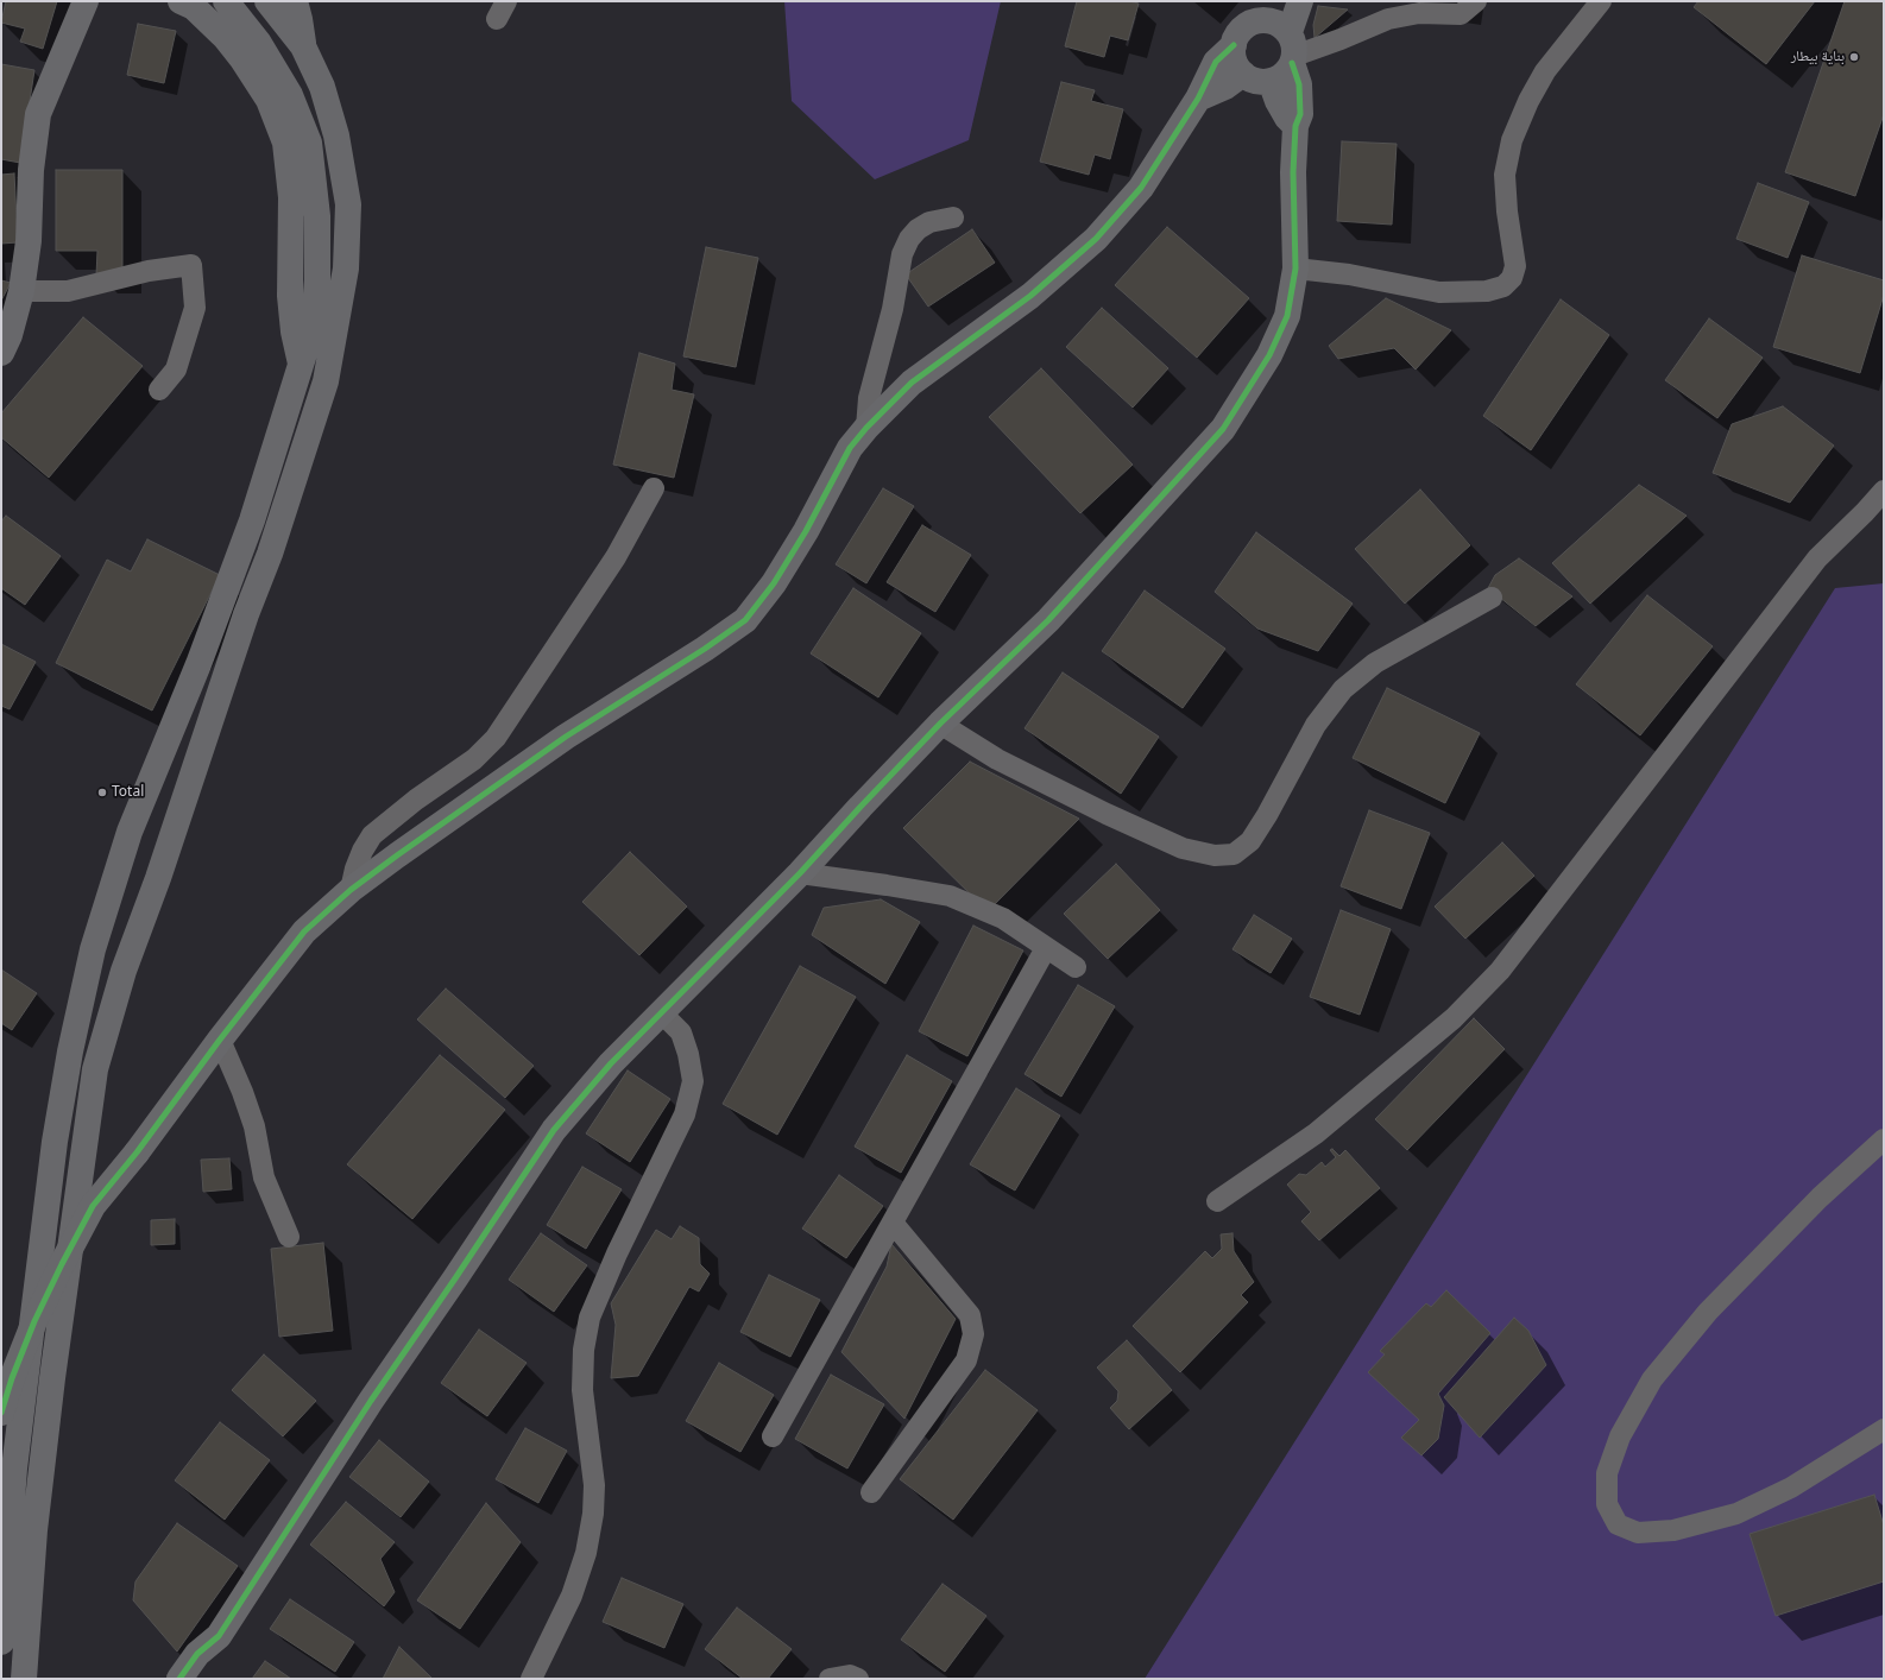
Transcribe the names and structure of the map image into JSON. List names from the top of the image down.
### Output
{
  "places": ["بناية بيطار", "Total"]
}
